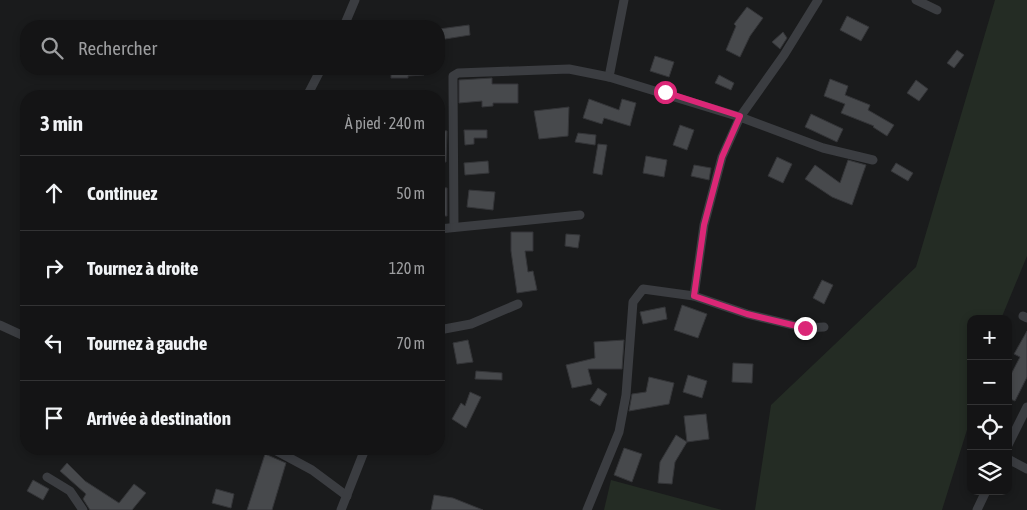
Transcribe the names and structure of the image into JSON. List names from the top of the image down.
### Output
{
  "page": {
    "search": "Rechercher",
    "heading": ["3 min", "À pied · 240 m"],
    "list": [
      ["Continuez", "50 m"],
      ["Tournez à droite", "120 m"],
      ["Tournez à gauche", "70 m"],
      "Arrivée à destination"
    ],
    "map_buttons": ["+", "−"]
  }
}
